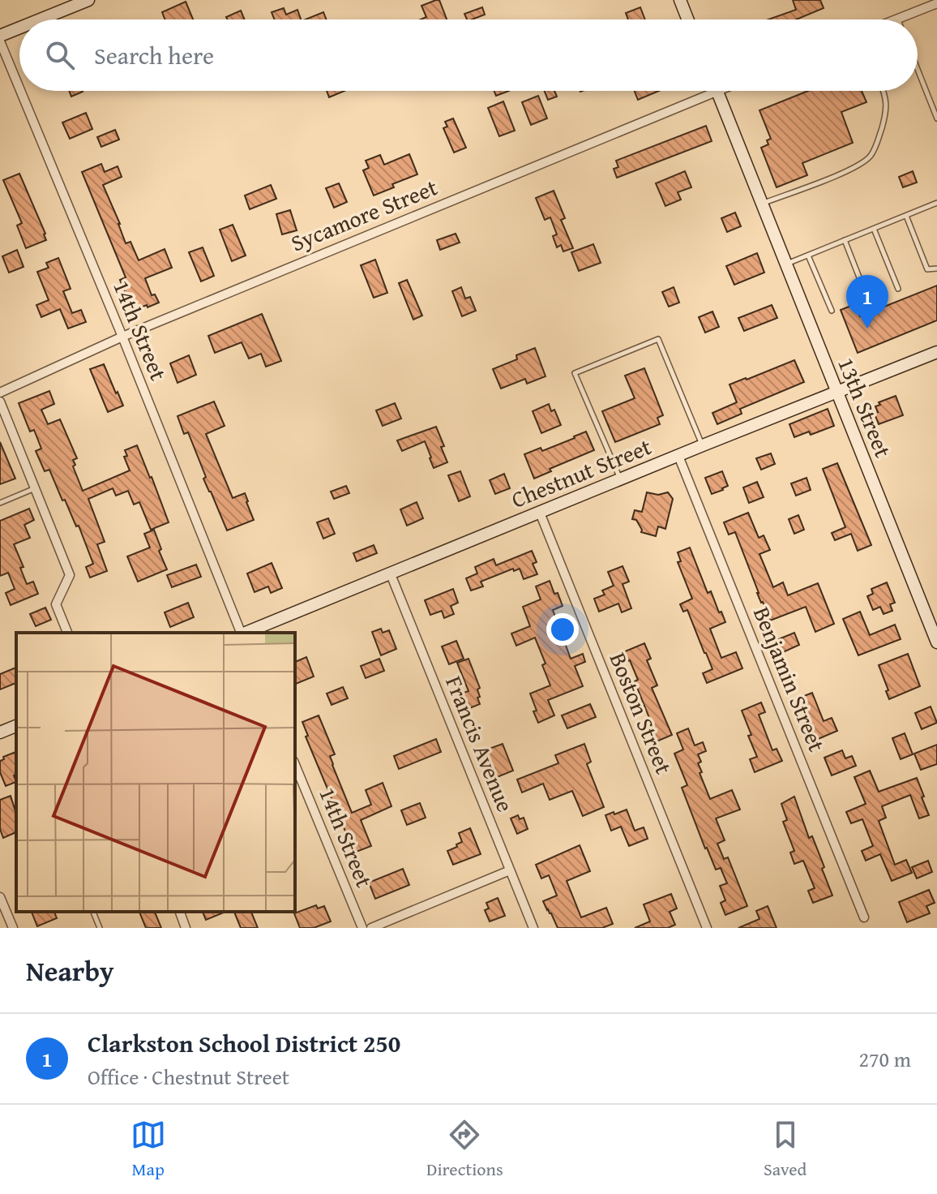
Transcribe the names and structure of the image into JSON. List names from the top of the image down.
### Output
{
  "streets": {
    "main road": ["13th Street", "Chestnut Street"],
    "street": [
      "Sycamore Street",
      "14th Street",
      "Benjamin Street",
      "Boston Street",
      "Francis Avenue"
    ]
  },
  "crossings": [
    ["Sycamore Street", "14th Street"],
    ["13th Street", "Chestnut Street"],
    ["Chestnut Street", "Benjamin Street"],
    ["Chestnut Street", "Boston Street"],
    ["Chestnut Street", "Francis Avenue"]
  ],
  "page": {
    "search": "Search here",
    "pins": "1",
    "heading": "Nearby",
    "list": [
      {
        "mark": "1",
        "name": "Clarkston School District 250",
        "note": "Office · Chestnut Street",
        "value": "270 m"
      }
    ],
    "nav": ["Map", "Directions", "Saved"]
  }
}
